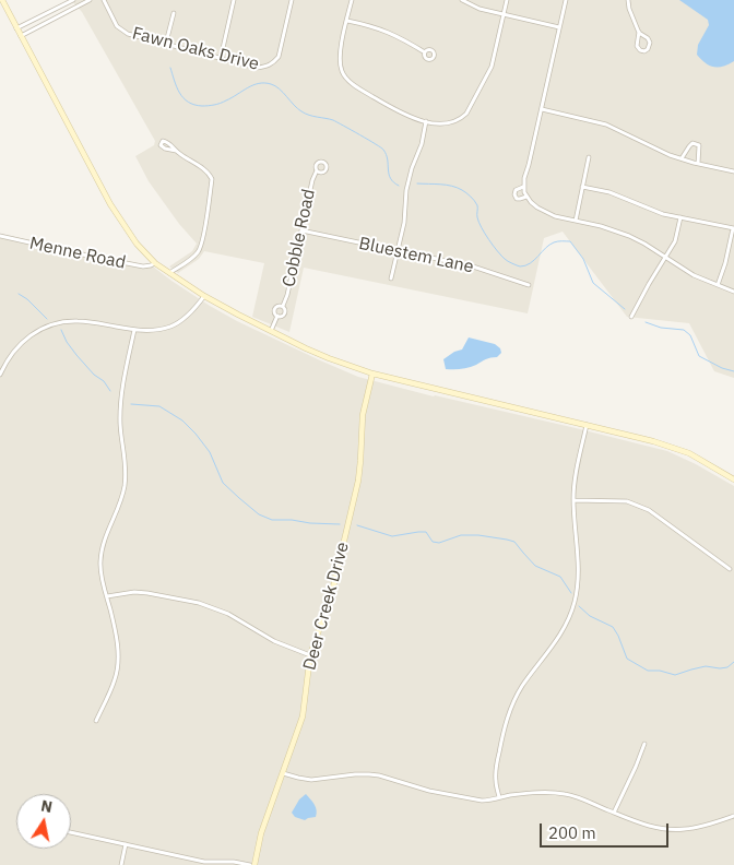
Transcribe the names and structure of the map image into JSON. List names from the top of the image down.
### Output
{
  "streets": {
    "main road": ["Deer Creek Drive"],
    "street": [
      "Fawn Oaks Drive",
      "Cobble Road",
      "Menne Road",
      "Bluestem Lane"
    ]
  },
  "crossings": [
    ["Cobble Road", "Bluestem Lane"]
  ],
  "scale_bar": "200 m",
  "north": "top"
}
